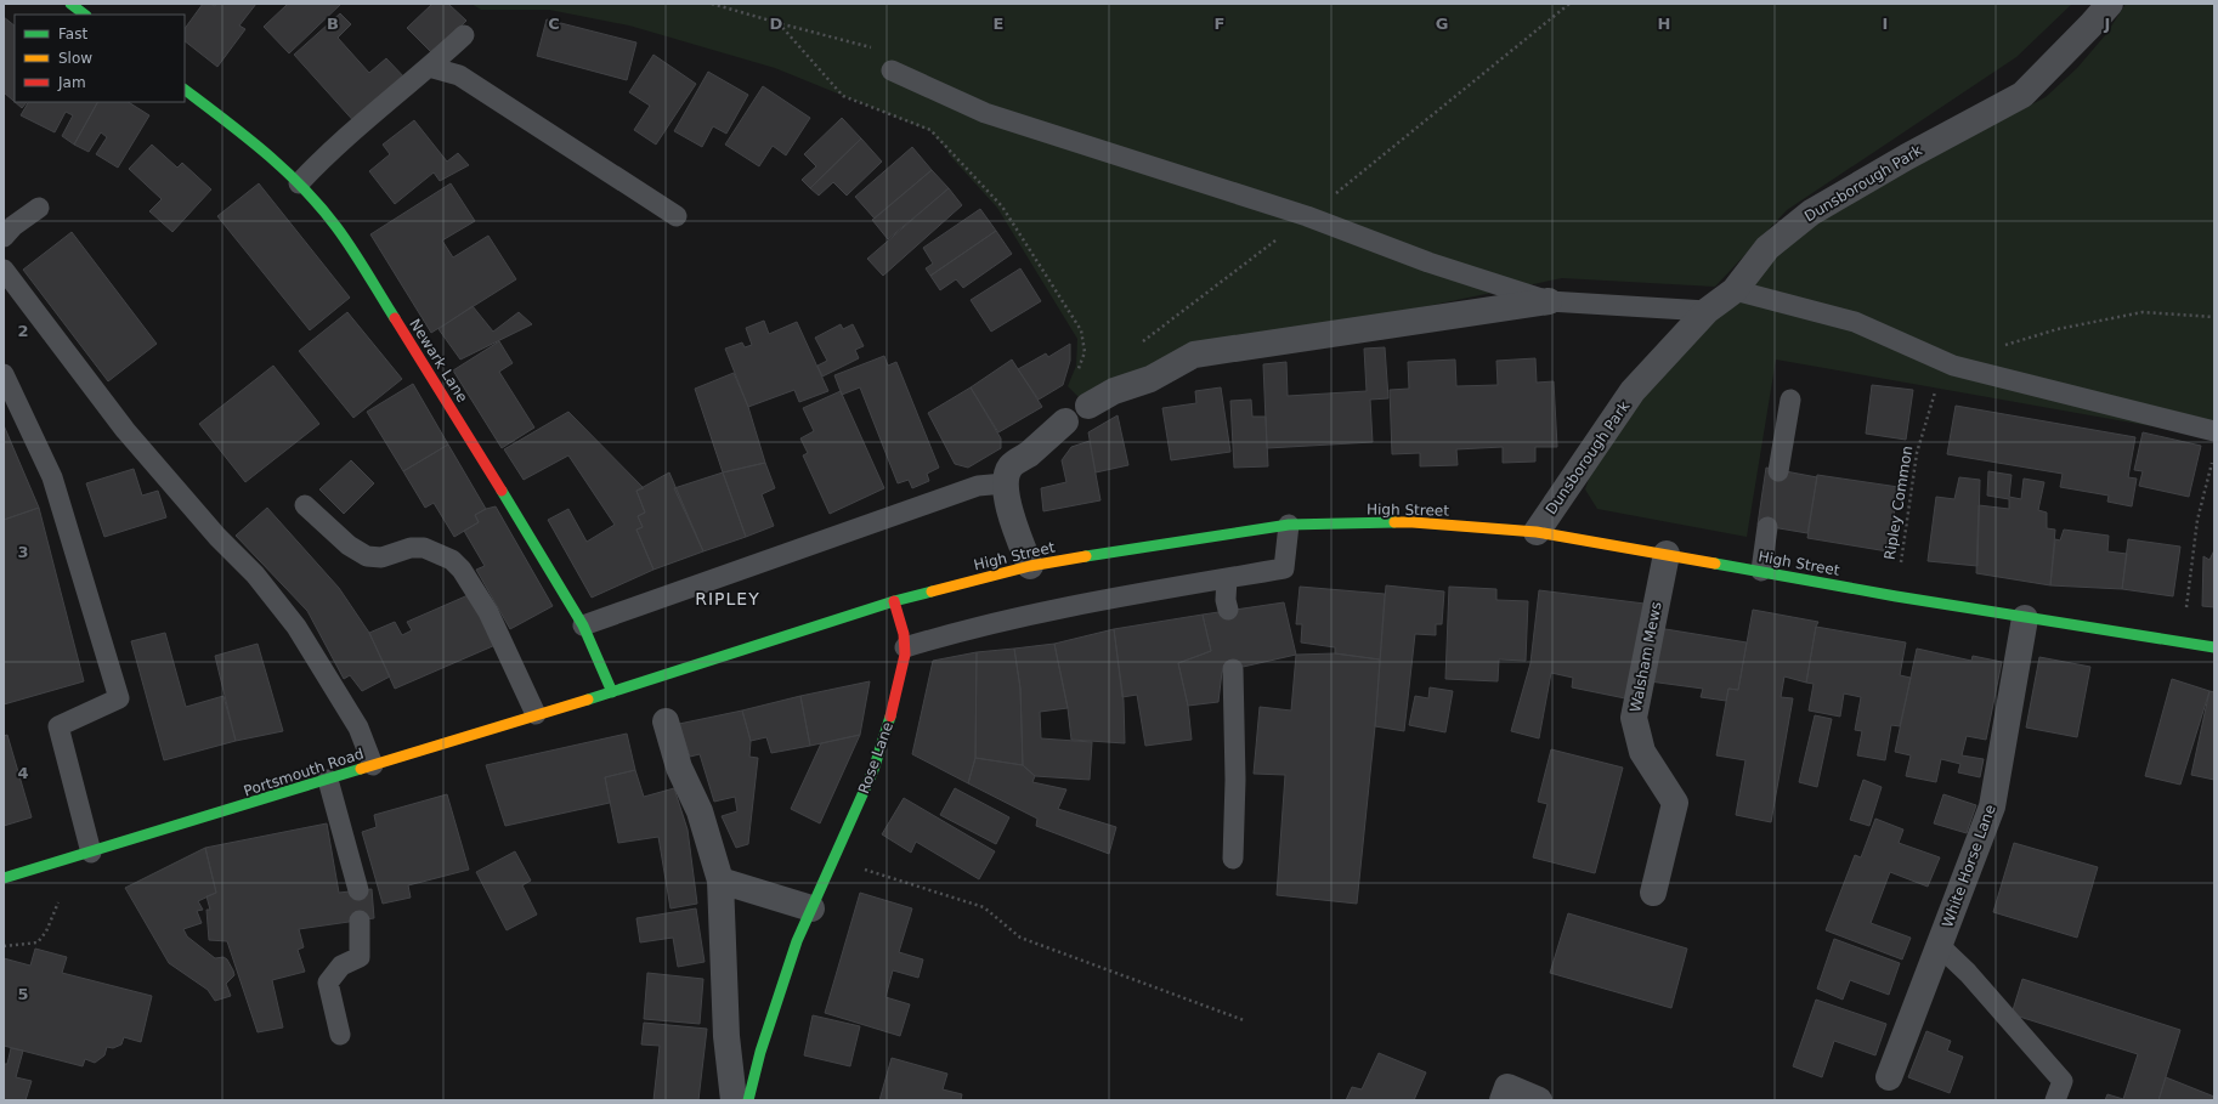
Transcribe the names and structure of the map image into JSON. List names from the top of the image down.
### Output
{
  "streets": {
    "main road": [
      "Newark Lane",
      "High Street",
      "Rose Lane",
      "Portsmouth Road"
    ],
    "street": ["Dunsborough Park", "Walsham Mews", "White Horse Lane"],
    "path": ["Ripley Common"]
  },
  "crossings": [
    ["Dunsborough Park", "High Street"],
    ["Newark Lane", "High Street"],
    ["Newark Lane", "Portsmouth Road"],
    ["Ripley Common", "High Street"],
    ["High Street", "Walsham Mews"],
    ["High Street", "Rose Lane"],
    ["High Street", "Portsmouth Road"],
    ["High Street", "White Horse Lane"]
  ],
  "districts": ["RIPLEY"],
  "legend": ["Fast", "Slow", "Jam"],
  "grid": {
    "columns": [
      "B",
      "C",
      "D",
      "E",
      "F",
      "G",
      "H",
      "I",
      "J"
    ],
    "rows": [
      "2",
      "3",
      "4",
      "5"
    ]
  }
}
